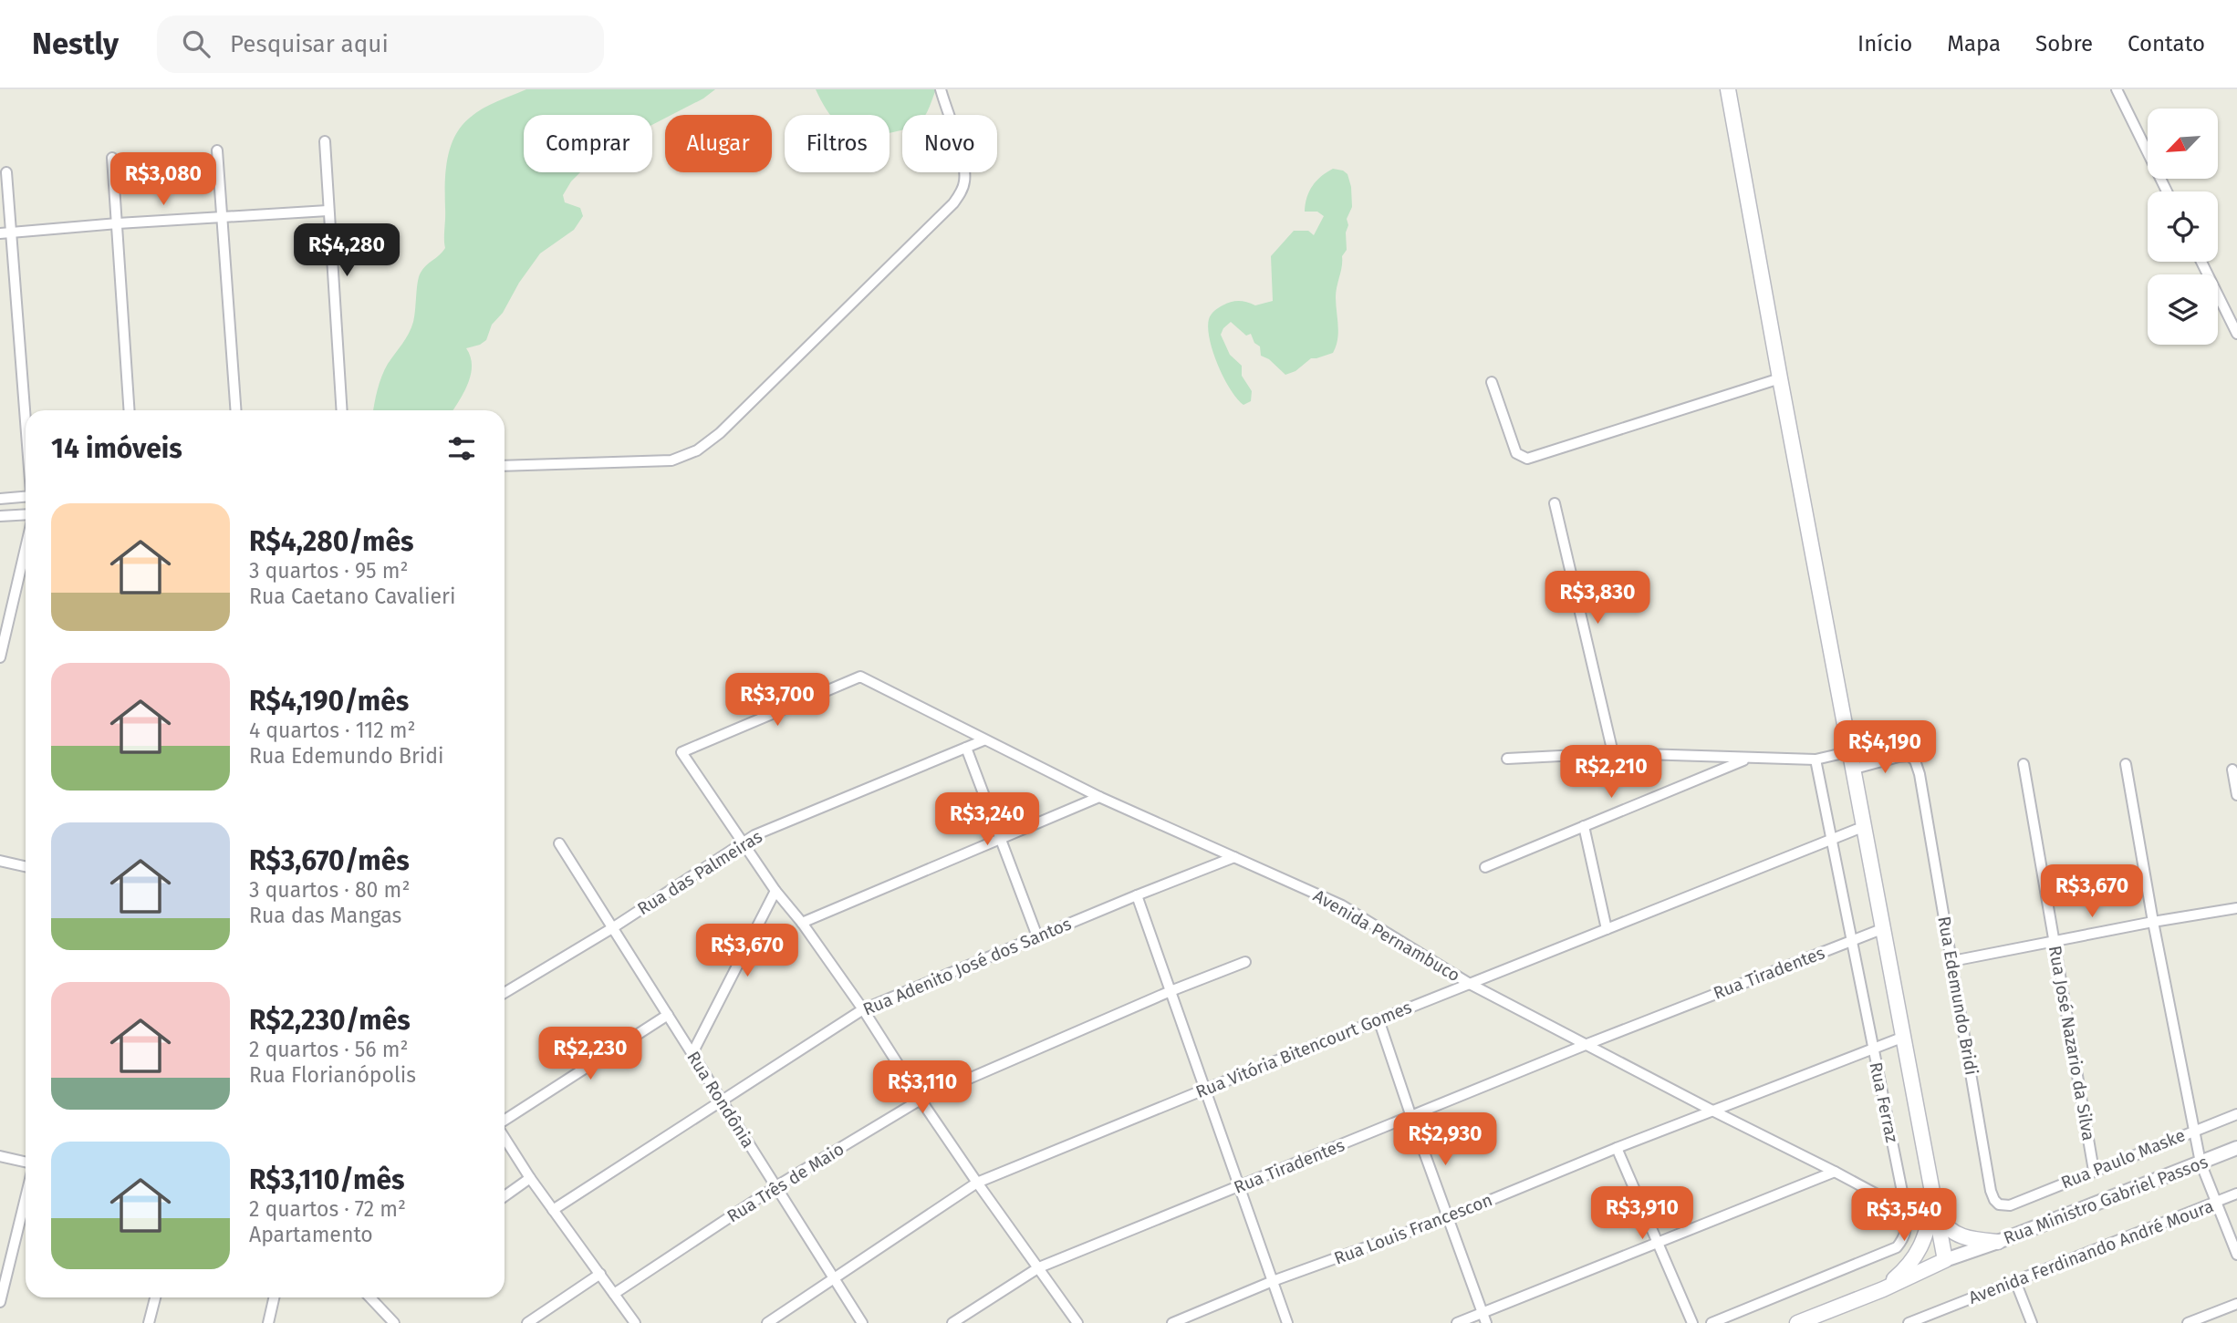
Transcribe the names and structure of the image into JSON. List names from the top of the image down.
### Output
{
  "streets": {
    "main road": ["Rua Ministro Gabriel Passos"],
    "street": [
      "Rua das Palmeiras",
      "Avenida Pernambuco",
      "Rua Adenito José dos Santos",
      "Rua Tiradentes",
      "Rua Edemundo Bridi",
      "Rua José Nazario da Silva",
      "Rua Vitória Bitencourt Gomes",
      "Rua Rondônia",
      "Rua Ferraz",
      "Rua Paulo Maske",
      "Rua Três de Maio",
      "Rua Louis Francescon",
      "Avenida Ferdinando André Moura"
    ]
  },
  "crossings": [
    ["Rua das Palmeiras", "Avenida Pernambuco"],
    ["Rua das Palmeiras", "Rua Rondônia"],
    ["Avenida Pernambuco", "Rua Adenito José dos Santos"],
    ["Avenida Pernambuco", "Rua Tiradentes"],
    ["Avenida Pernambuco", "Rua Vitória Bitencourt Gomes"],
    ["Avenida Pernambuco", "Rua Ferraz"],
    ["Avenida Pernambuco", "Rua Louis Francescon"],
    ["Rua Adenito José dos Santos", "Rua Rondônia"],
    ["Rua Tiradentes", "Rua Ferraz"],
    ["Rua Edemundo Bridi", "Rua Paulo Maske"],
    ["Rua José Nazario da Silva", "Rua Paulo Maske"],
    ["Rua Vitória Bitencourt Gomes", "Rua Rondônia"],
    ["Rua Vitória Bitencourt Gomes", "Rua Ferraz"],
    ["Rua Rondônia", "Rua Três de Maio"],
    ["Rua Ferraz", "Rua Louis Francescon"]
  ],
  "north": "bottom left",
  "page": {
    "header": "Nestly",
    "search": "Pesquisar aqui",
    "nav": [
      "Início",
      "Mapa",
      "Sobre",
      "Contato"
    ],
    "chip": [
      "Comprar",
      "Alugar",
      "Filtros",
      "Novo"
    ],
    "price": [
      "R$3,080",
      "R$4,280",
      "R$3,830",
      "R$3,700",
      "R$4,190",
      "R$2,210",
      "R$3,240",
      "R$3,670",
      "R$3,670",
      "R$2,230",
      "R$3,110",
      "R$2,930",
      "R$3,910",
      "R$3,540"
    ],
    "heading": "14 imóveis",
    "list": [
      {
        "name": "R$4,280/mês",
        "note": "3 quartos · 95 m² · Rua Caetano Cavalieri"
      },
      {
        "name": "R$4,190/mês",
        "note": "4 quartos · 112 m² · Rua Edemundo Bridi"
      },
      {
        "name": "R$3,670/mês",
        "note": "3 quartos · 80 m² · Rua das Mangas"
      },
      {
        "name": "R$2,230/mês",
        "note": "2 quartos · 56 m² · Rua Florianópolis"
      },
      {
        "name": "R$3,110/mês",
        "note": "2 quartos · 72 m² · Apartamento"
      }
    ]
  }
}
